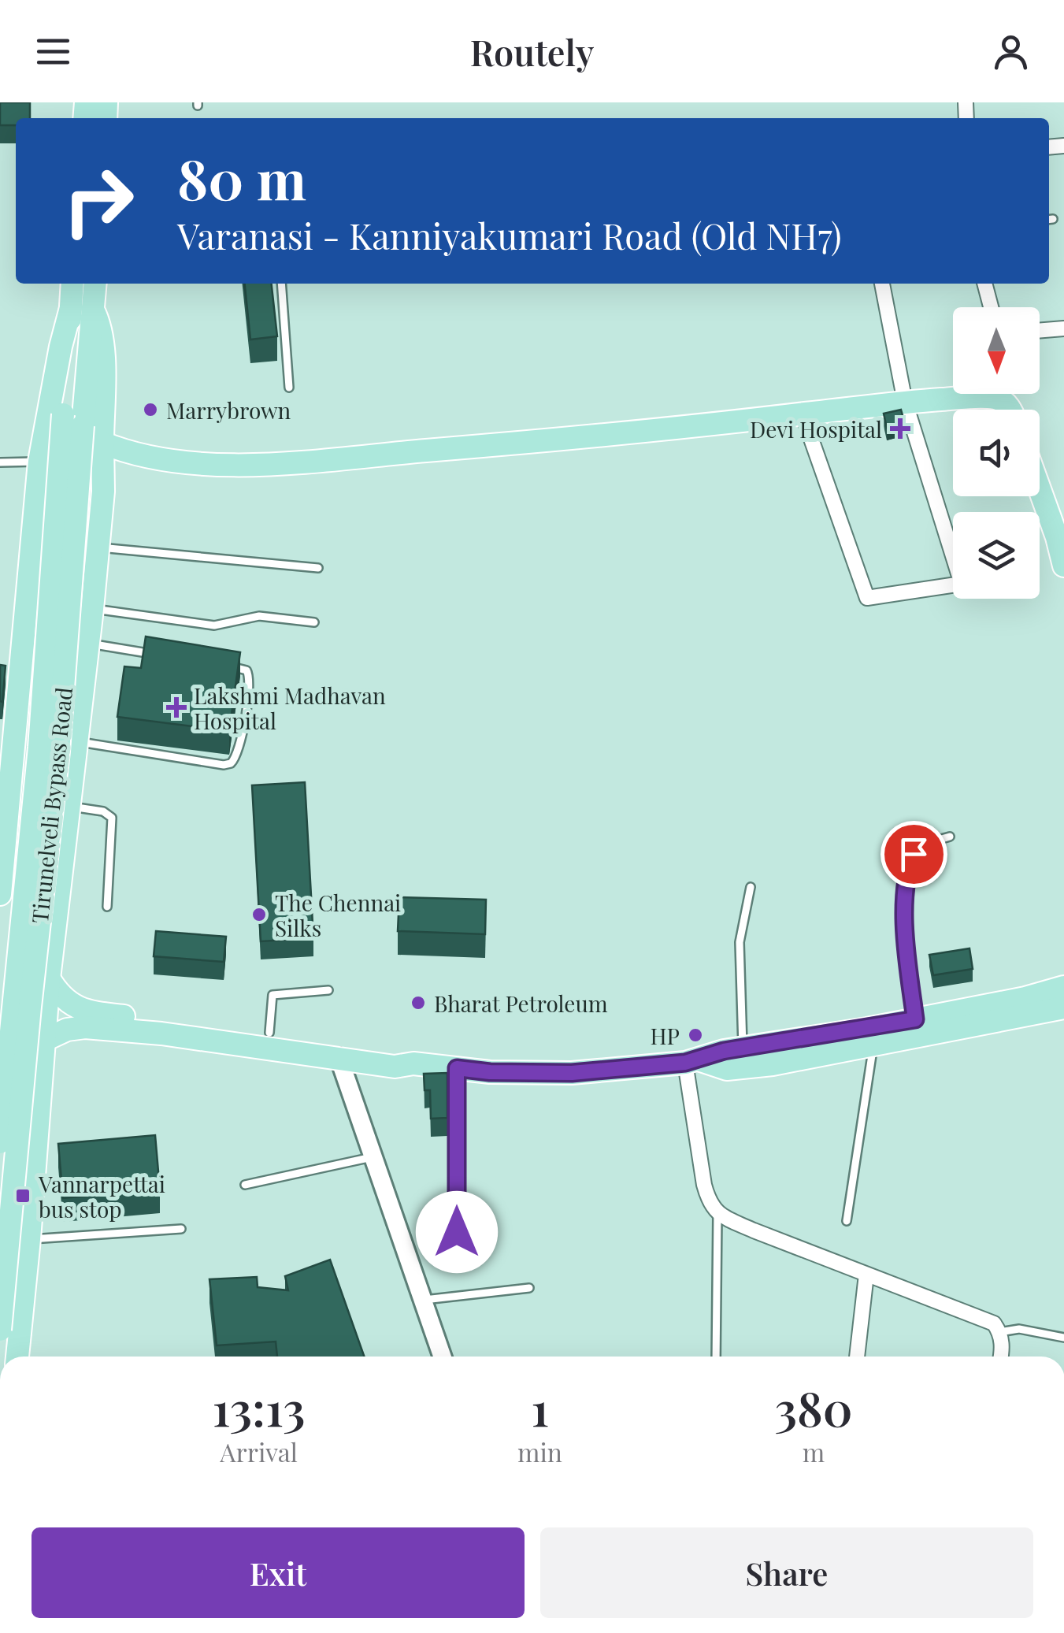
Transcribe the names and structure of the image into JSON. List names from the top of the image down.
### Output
{
  "streets": {
    "main road": ["Tirunelveli Bypass Road"]
  },
  "places": {
    "other": [
      "Marrybrown",
      "The Chennai Silks",
      "Bharat Petroleum",
      "HP"
    ],
    "health": ["Devi Hospital", "Lakshmi Madhavan Hospital"],
    "transit": ["Vannarpettai bus stop"]
  },
  "north": "bottom",
  "page": {
    "header": "Routely",
    "turn": ["80 m", "Varanasi - Kanniyakumari Road (Old NH7)"],
    "eta": [
      "13:13",
      "Arrival",
      "1",
      "min",
      "380",
      "m"
    ],
    "buttons": ["Exit", "Share"]
  }
}
